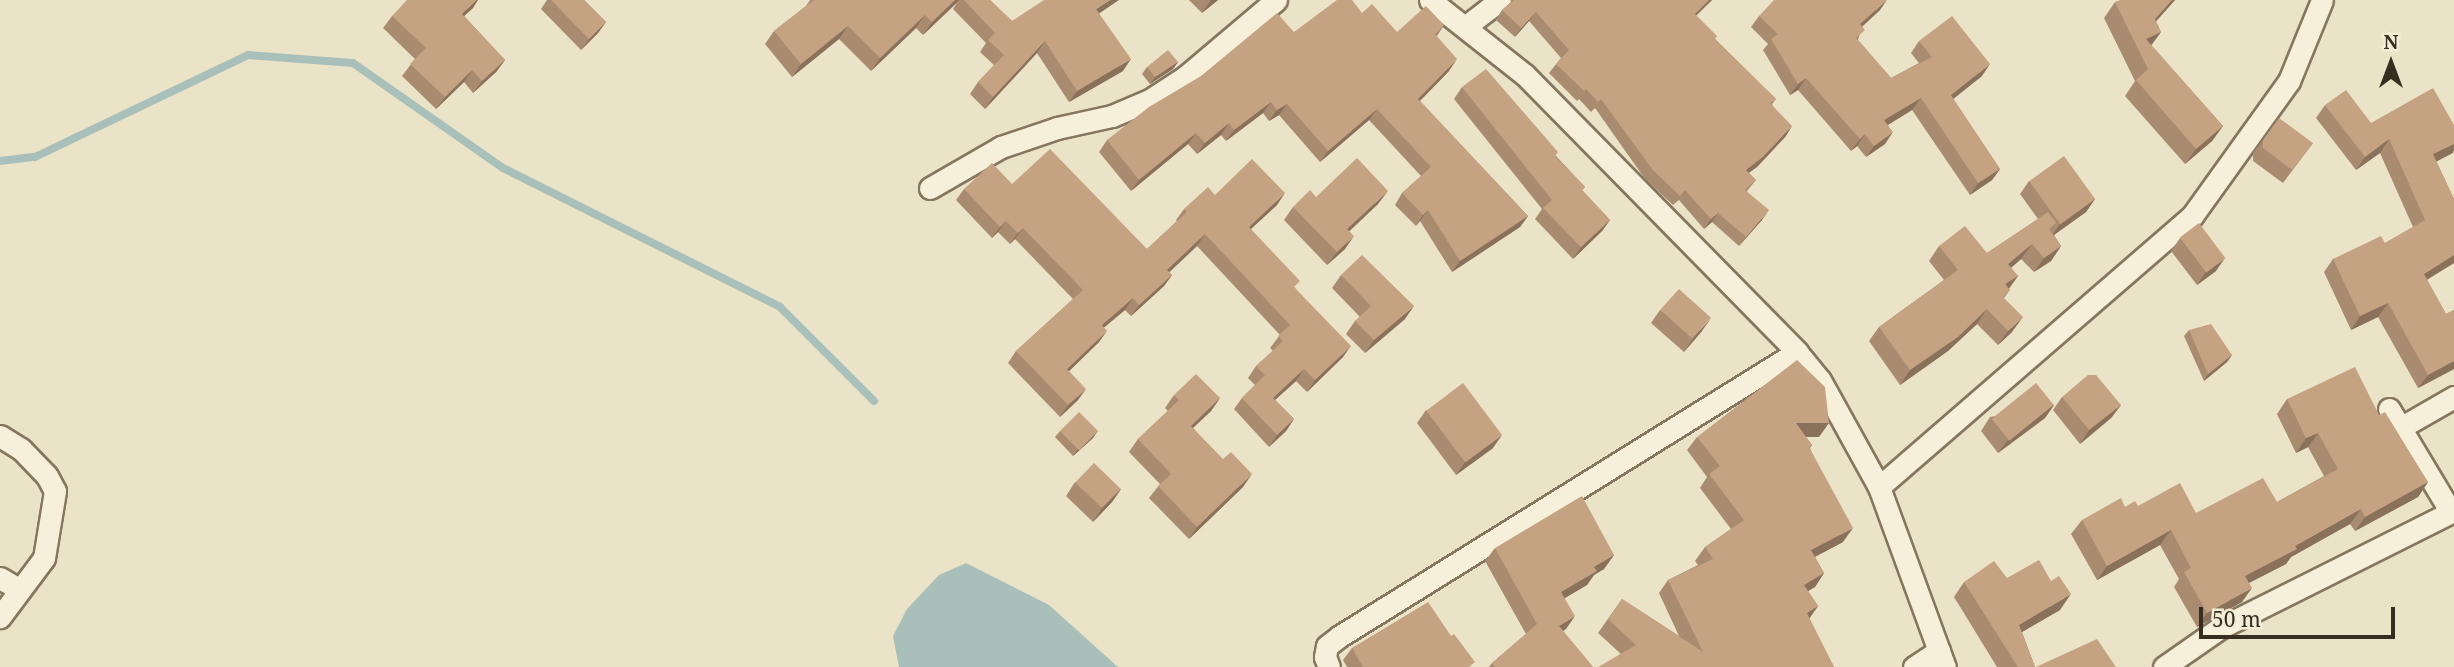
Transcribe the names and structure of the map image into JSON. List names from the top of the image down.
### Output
{
  "scale_bar": "50 m",
  "north": "top"
}
